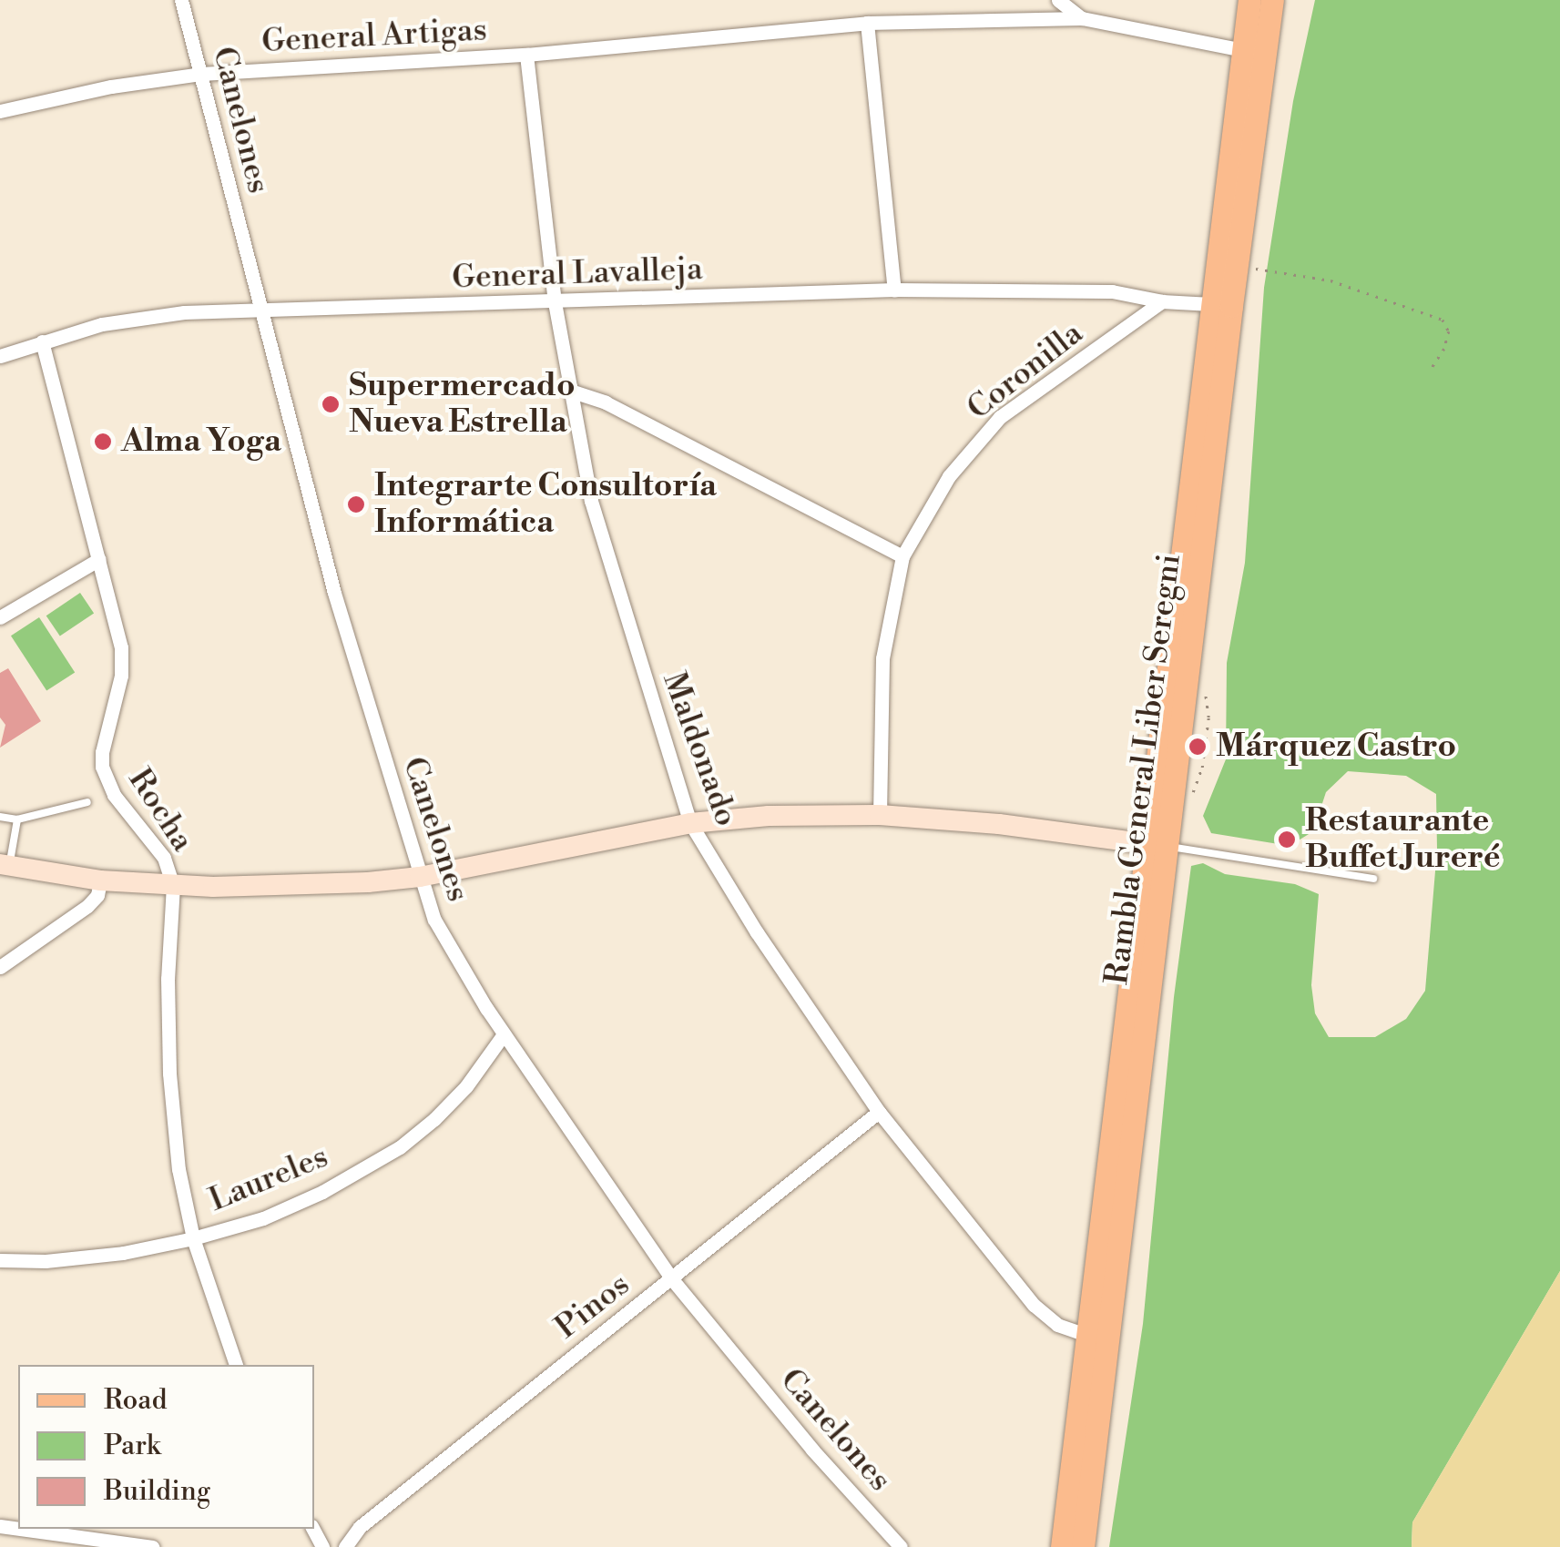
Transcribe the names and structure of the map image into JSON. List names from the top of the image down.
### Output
{
  "streets": {
    "main road": ["Rambla General Liber Seregni"],
    "street": [
      "General Artigas",
      "Canelones",
      "General Lavalleja",
      "Coronilla",
      "Maldonado",
      "Rocha",
      "Laureles",
      "Pinos"
    ]
  },
  "crossings": [
    ["General Artigas", "Canelones"],
    ["General Artigas", "Maldonado"],
    ["Canelones", "General Lavalleja"],
    ["Canelones", "Laureles"],
    ["Canelones", "Pinos"],
    ["General Lavalleja", "Coronilla"],
    ["General Lavalleja", "Maldonado"],
    ["General Lavalleja", "Rambla General Liber Seregni"],
    ["General Lavalleja", "Rocha"],
    ["Maldonado", "Rambla General Liber Seregni"],
    ["Maldonado", "Pinos"],
    ["Rocha", "Laureles"]
  ],
  "places": [
    "Supermercado Nueva Estrella",
    "Alma Yoga",
    "Integrarte Consultoría Informática",
    "Márquez Castro",
    "Restaurante Buffet Jureré"
  ],
  "legend": ["Road", "Park", "Building"]
}
